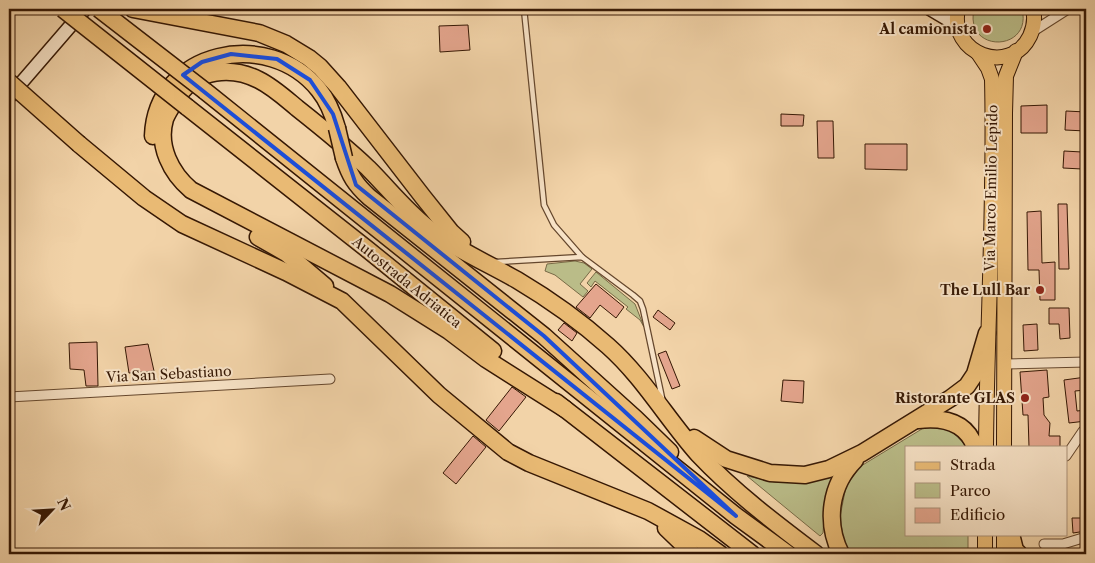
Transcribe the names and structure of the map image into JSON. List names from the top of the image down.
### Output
{
  "streets": {
    "highway": ["Autostrada Adriatica"],
    "main road": ["Via Marco Emilio Lepido"],
    "street": ["Via San Sebastiano"]
  },
  "places": ["Al camionista", "The Lull Bar", "Ristorante GLAS"],
  "legend": ["Strada", "Parco", "Edificio"],
  "north": "top right"
}
